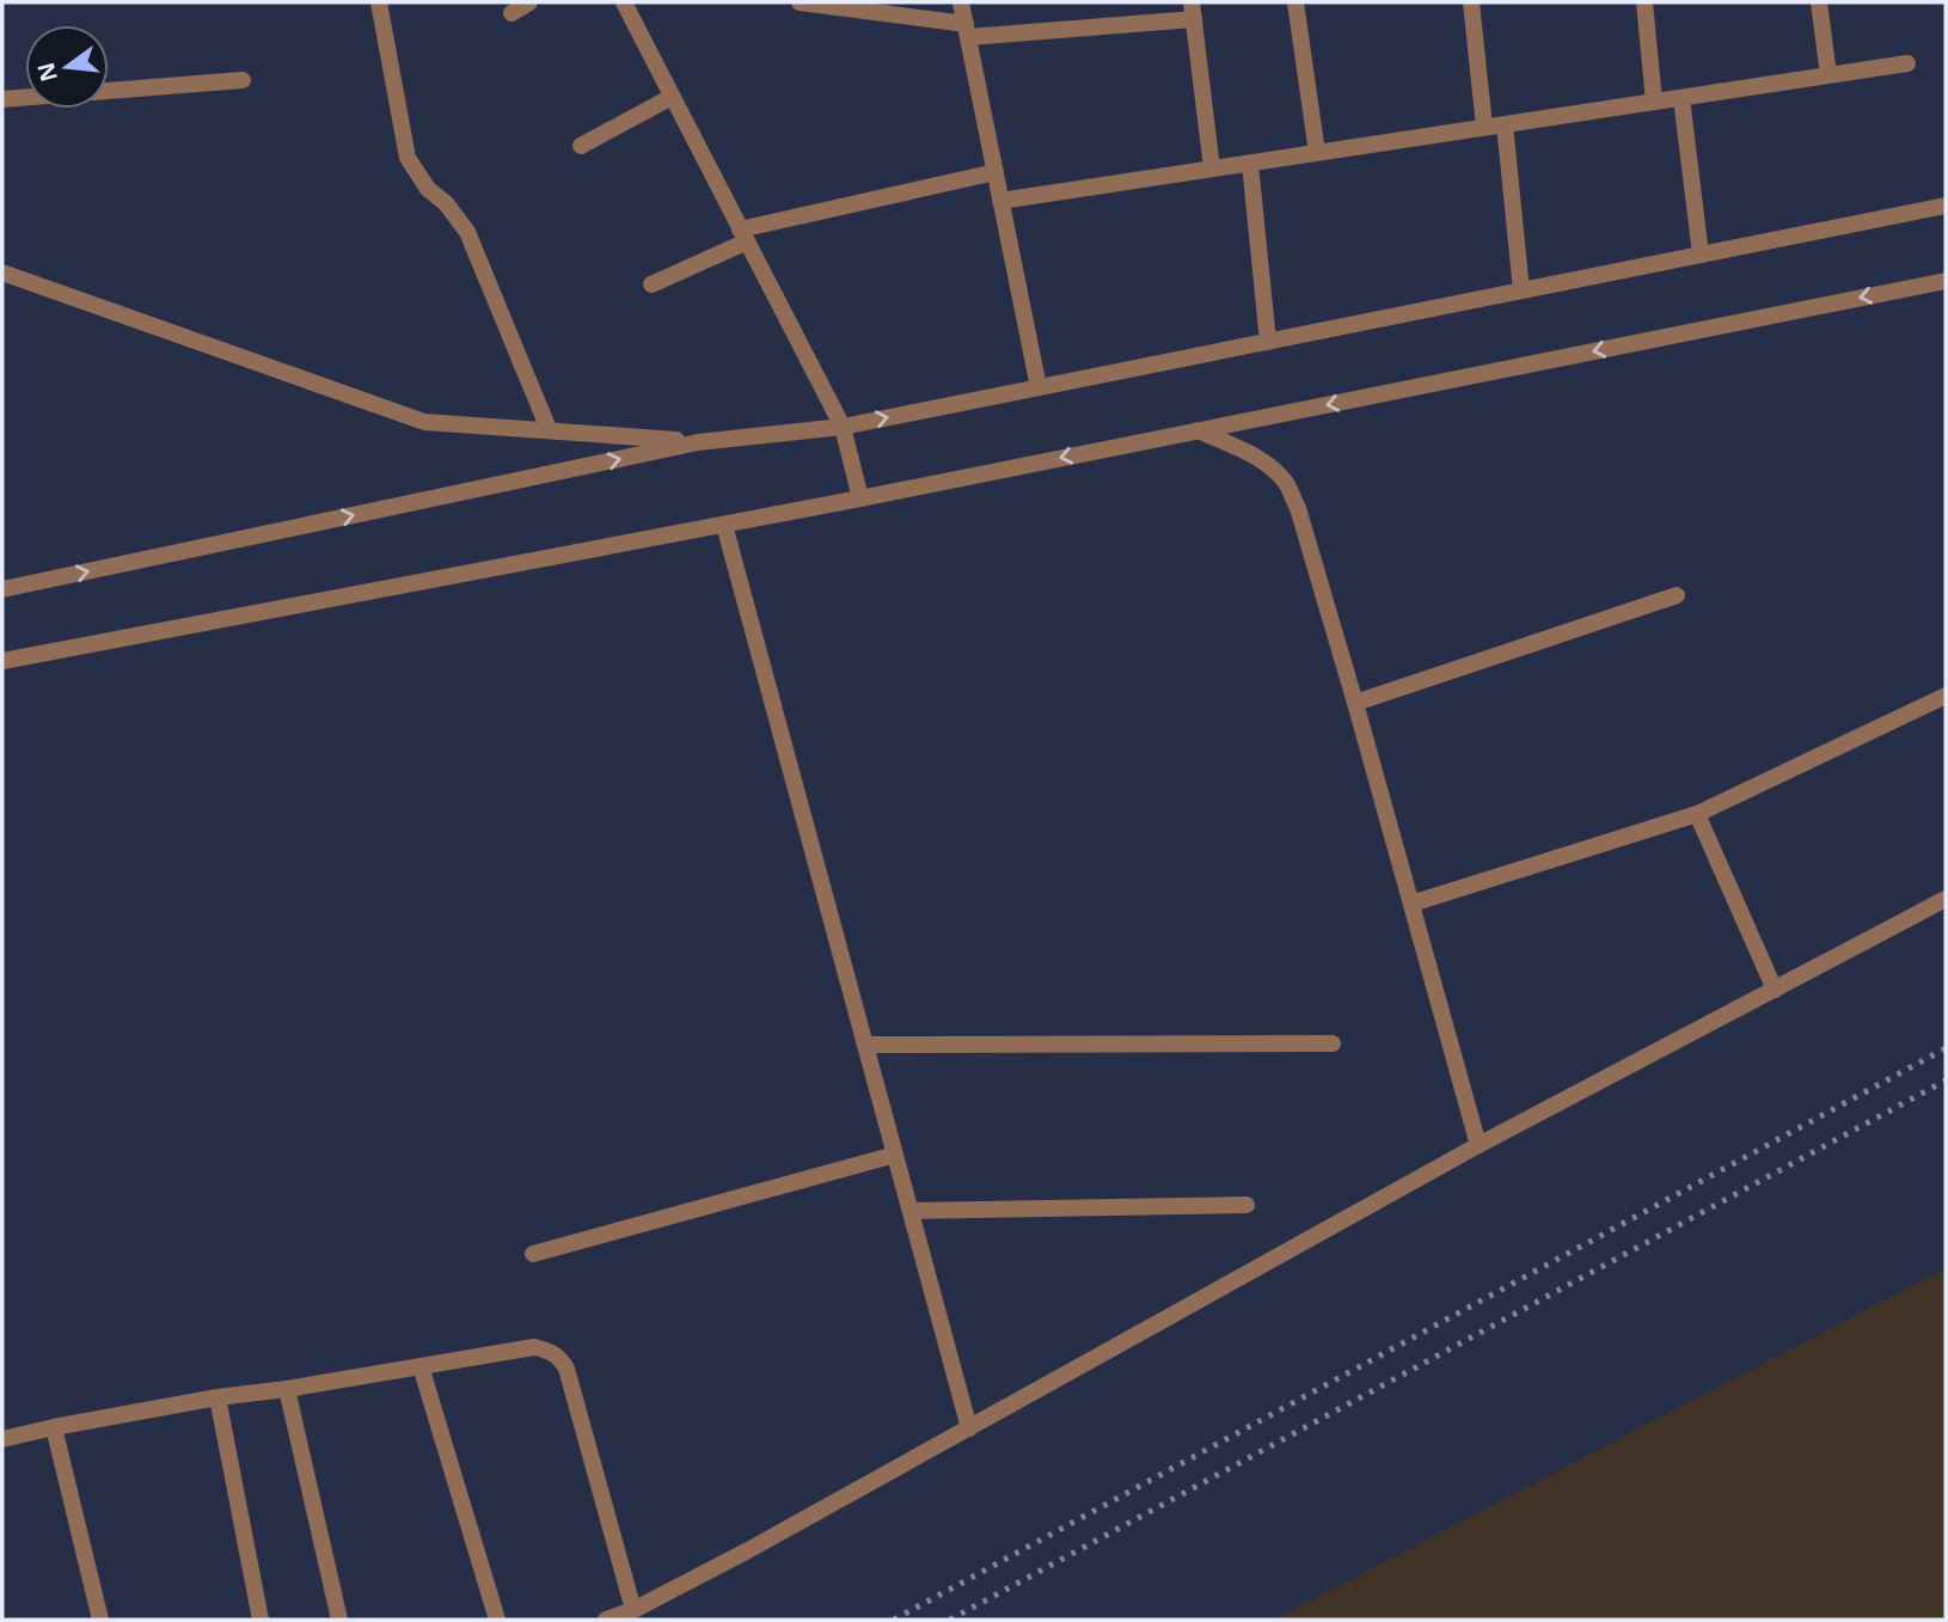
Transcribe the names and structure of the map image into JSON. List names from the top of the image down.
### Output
{
  "north": "left"
}
